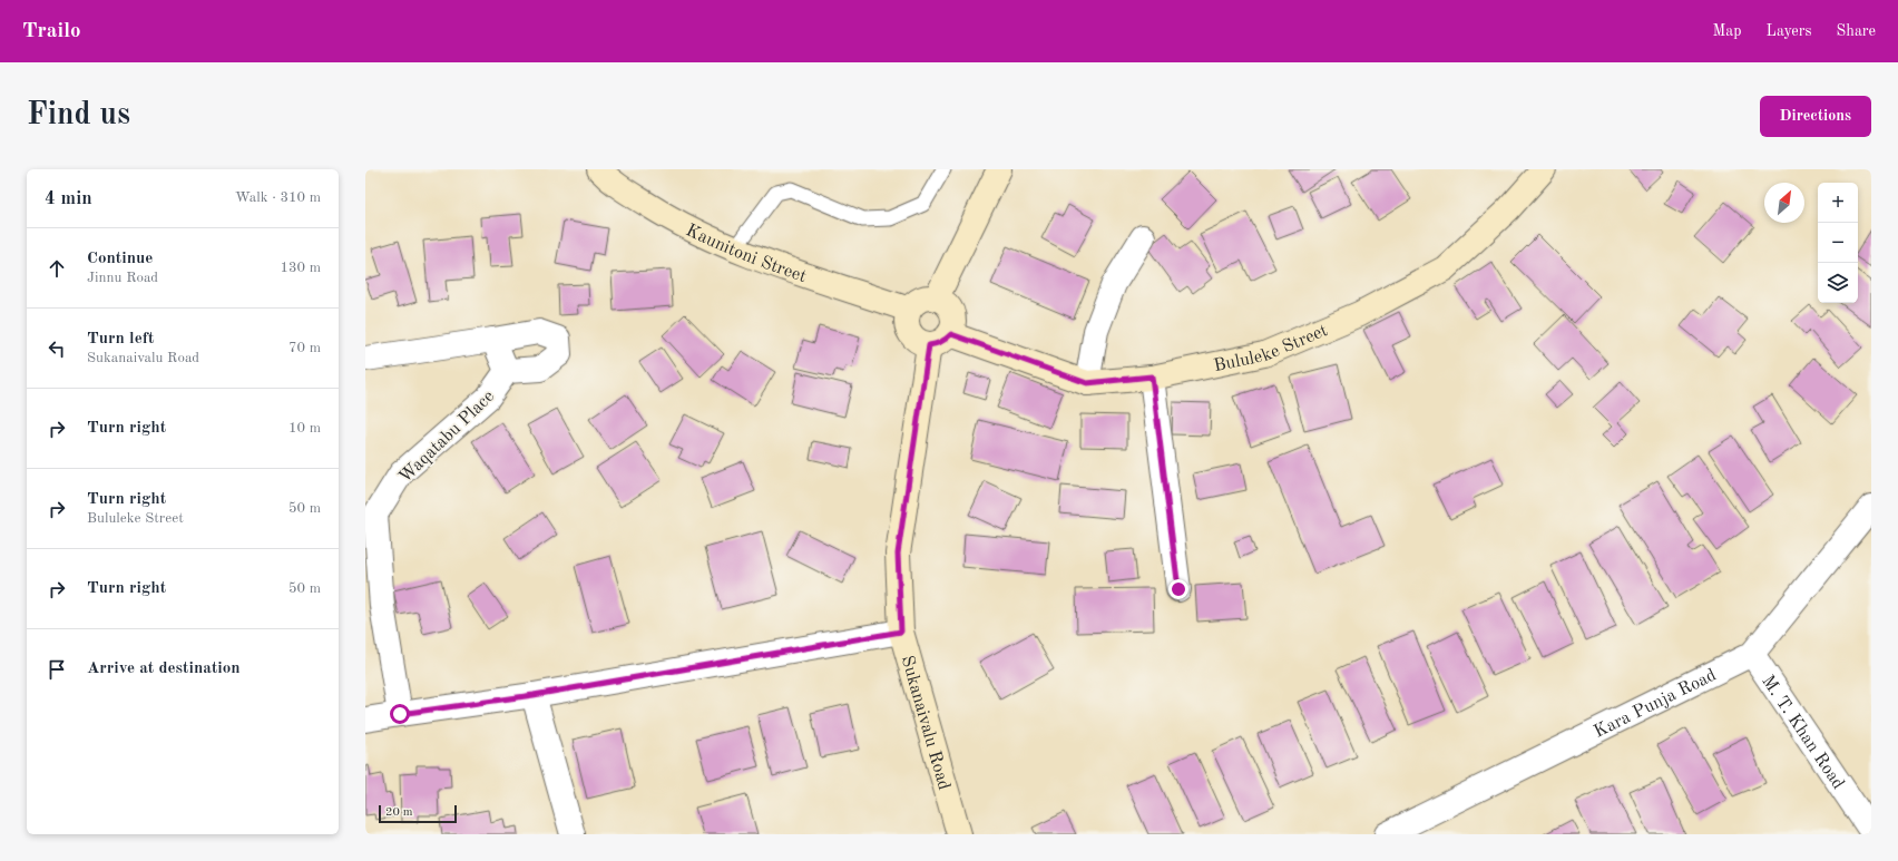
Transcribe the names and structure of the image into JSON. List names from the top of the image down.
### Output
{
  "streets": {
    "street": [
      "Kaunitoni Street",
      "Bululeke Street",
      "Waqatabu Place",
      "Kara Punja Road",
      "Sukanaivalu Road",
      "M. T. Khan Road"
    ]
  },
  "crossings": [
    ["Kaunitoni Street", "Bululeke Street"],
    ["Kaunitoni Street", "Sukanaivalu Road"],
    ["Bululeke Street", "Sukanaivalu Road"],
    ["Kara Punja Road", "M. T. Khan Road"]
  ],
  "scale_bar": "20 m",
  "north": "top right",
  "page": {
    "header": "Trailo",
    "nav": ["Map", "Layers", "Share"],
    "buttons": "Directions",
    "title": "Find us",
    "heading": ["4 min", "Walk · 310 m"],
    "map_buttons": ["+", "−"],
    "list": [
      ["Continue", "Jinnu Road", "130 m"],
      ["Turn left", "Sukanaivalu Road", "70 m"],
      ["Turn right", "10 m"],
      ["Turn right", "Bululeke Street", "50 m"],
      ["Turn right", "50 m"],
      "Arrive at destination"
    ],
    "scale": "20 m"
  }
}
